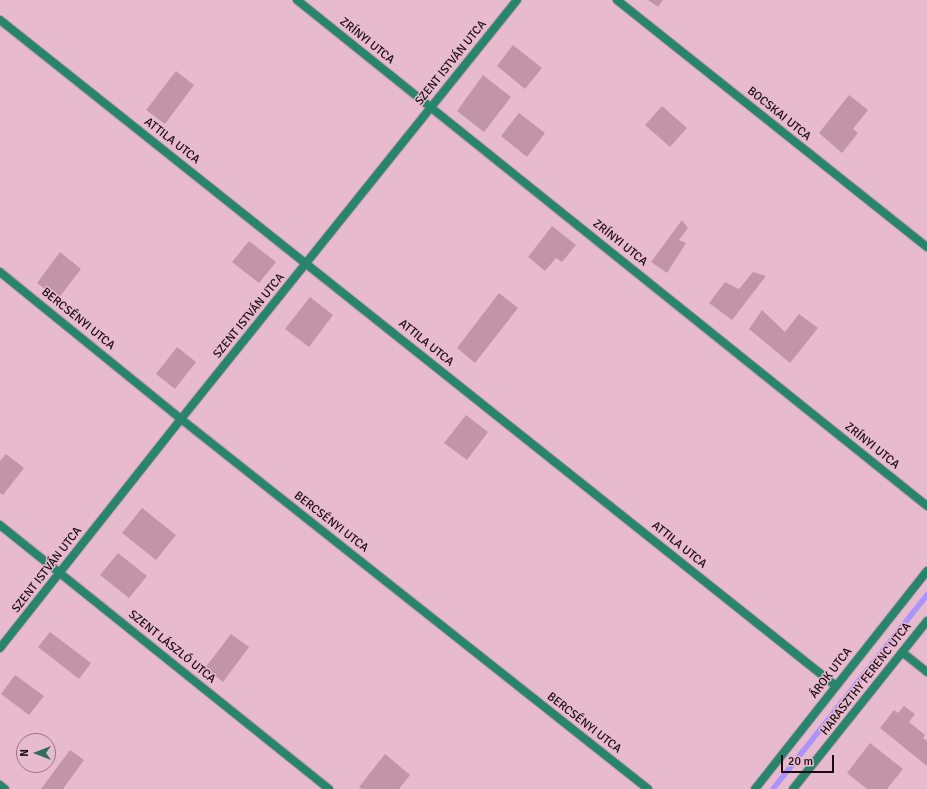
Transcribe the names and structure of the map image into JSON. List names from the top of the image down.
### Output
{
  "streets": {
    "street": [
      "ZRÍNYI UTCA",
      "SZENT ISTVÁN UTCA",
      "BOCSKAI UTCA",
      "ATTILA UTCA",
      "BERCSÉNYI UTCA",
      "SZENT LÁSZLÓ UTCA",
      "ÁROK UTCA",
      "HARASZTHY FERENC UTCA"
    ]
  },
  "crossings": [
    ["ZRÍNYI UTCA", "SZENT ISTVÁN UTCA"],
    ["SZENT ISTVÁN UTCA", "ATTILA UTCA"],
    ["SZENT ISTVÁN UTCA", "BERCSÉNYI UTCA"],
    ["SZENT ISTVÁN UTCA", "SZENT LÁSZLÓ UTCA"],
    ["ATTILA UTCA", "ÁROK UTCA"]
  ],
  "scale_bar": "20 m",
  "north": "left"
}
